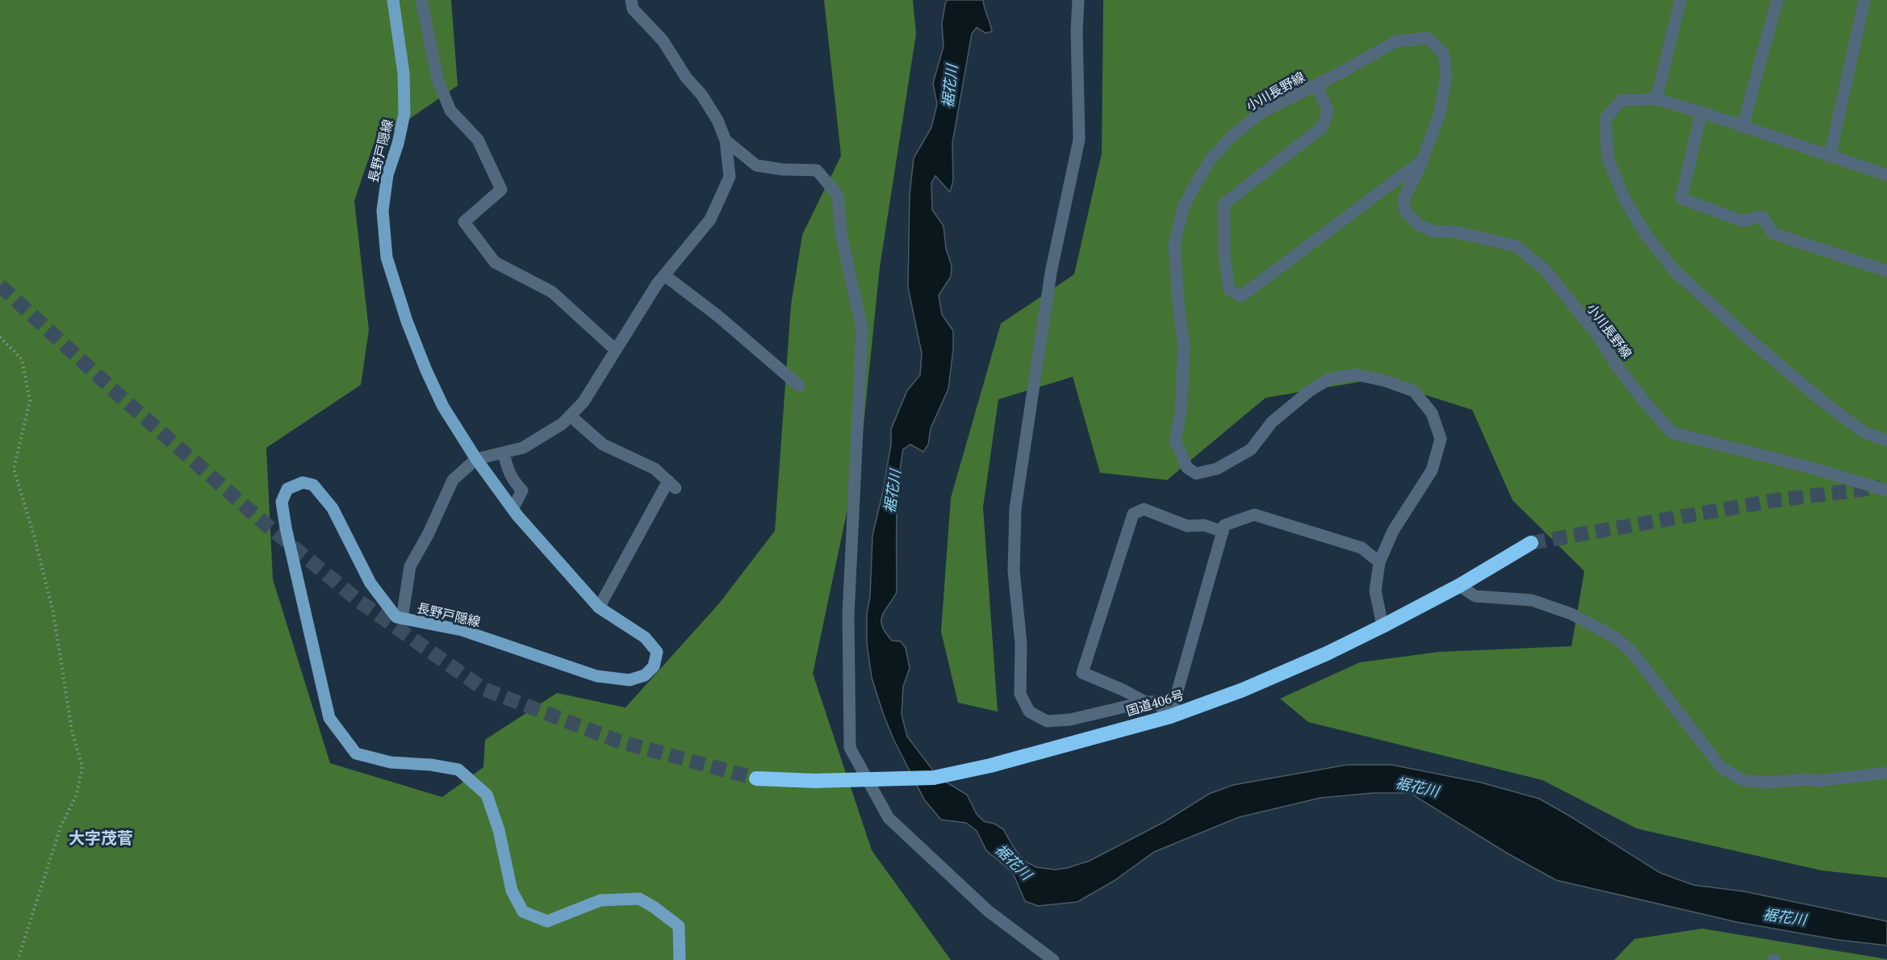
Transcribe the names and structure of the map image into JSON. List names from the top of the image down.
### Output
{
  "streets": {
    "highway": ["国道406号"],
    "main road": ["長野戸隠線"],
    "street": ["小川長野線"]
  },
  "crossings": [
    ["小川長野線", "国道406号"]
  ],
  "districts": ["大字茂菅"],
  "water": ["裾花川"]
}
